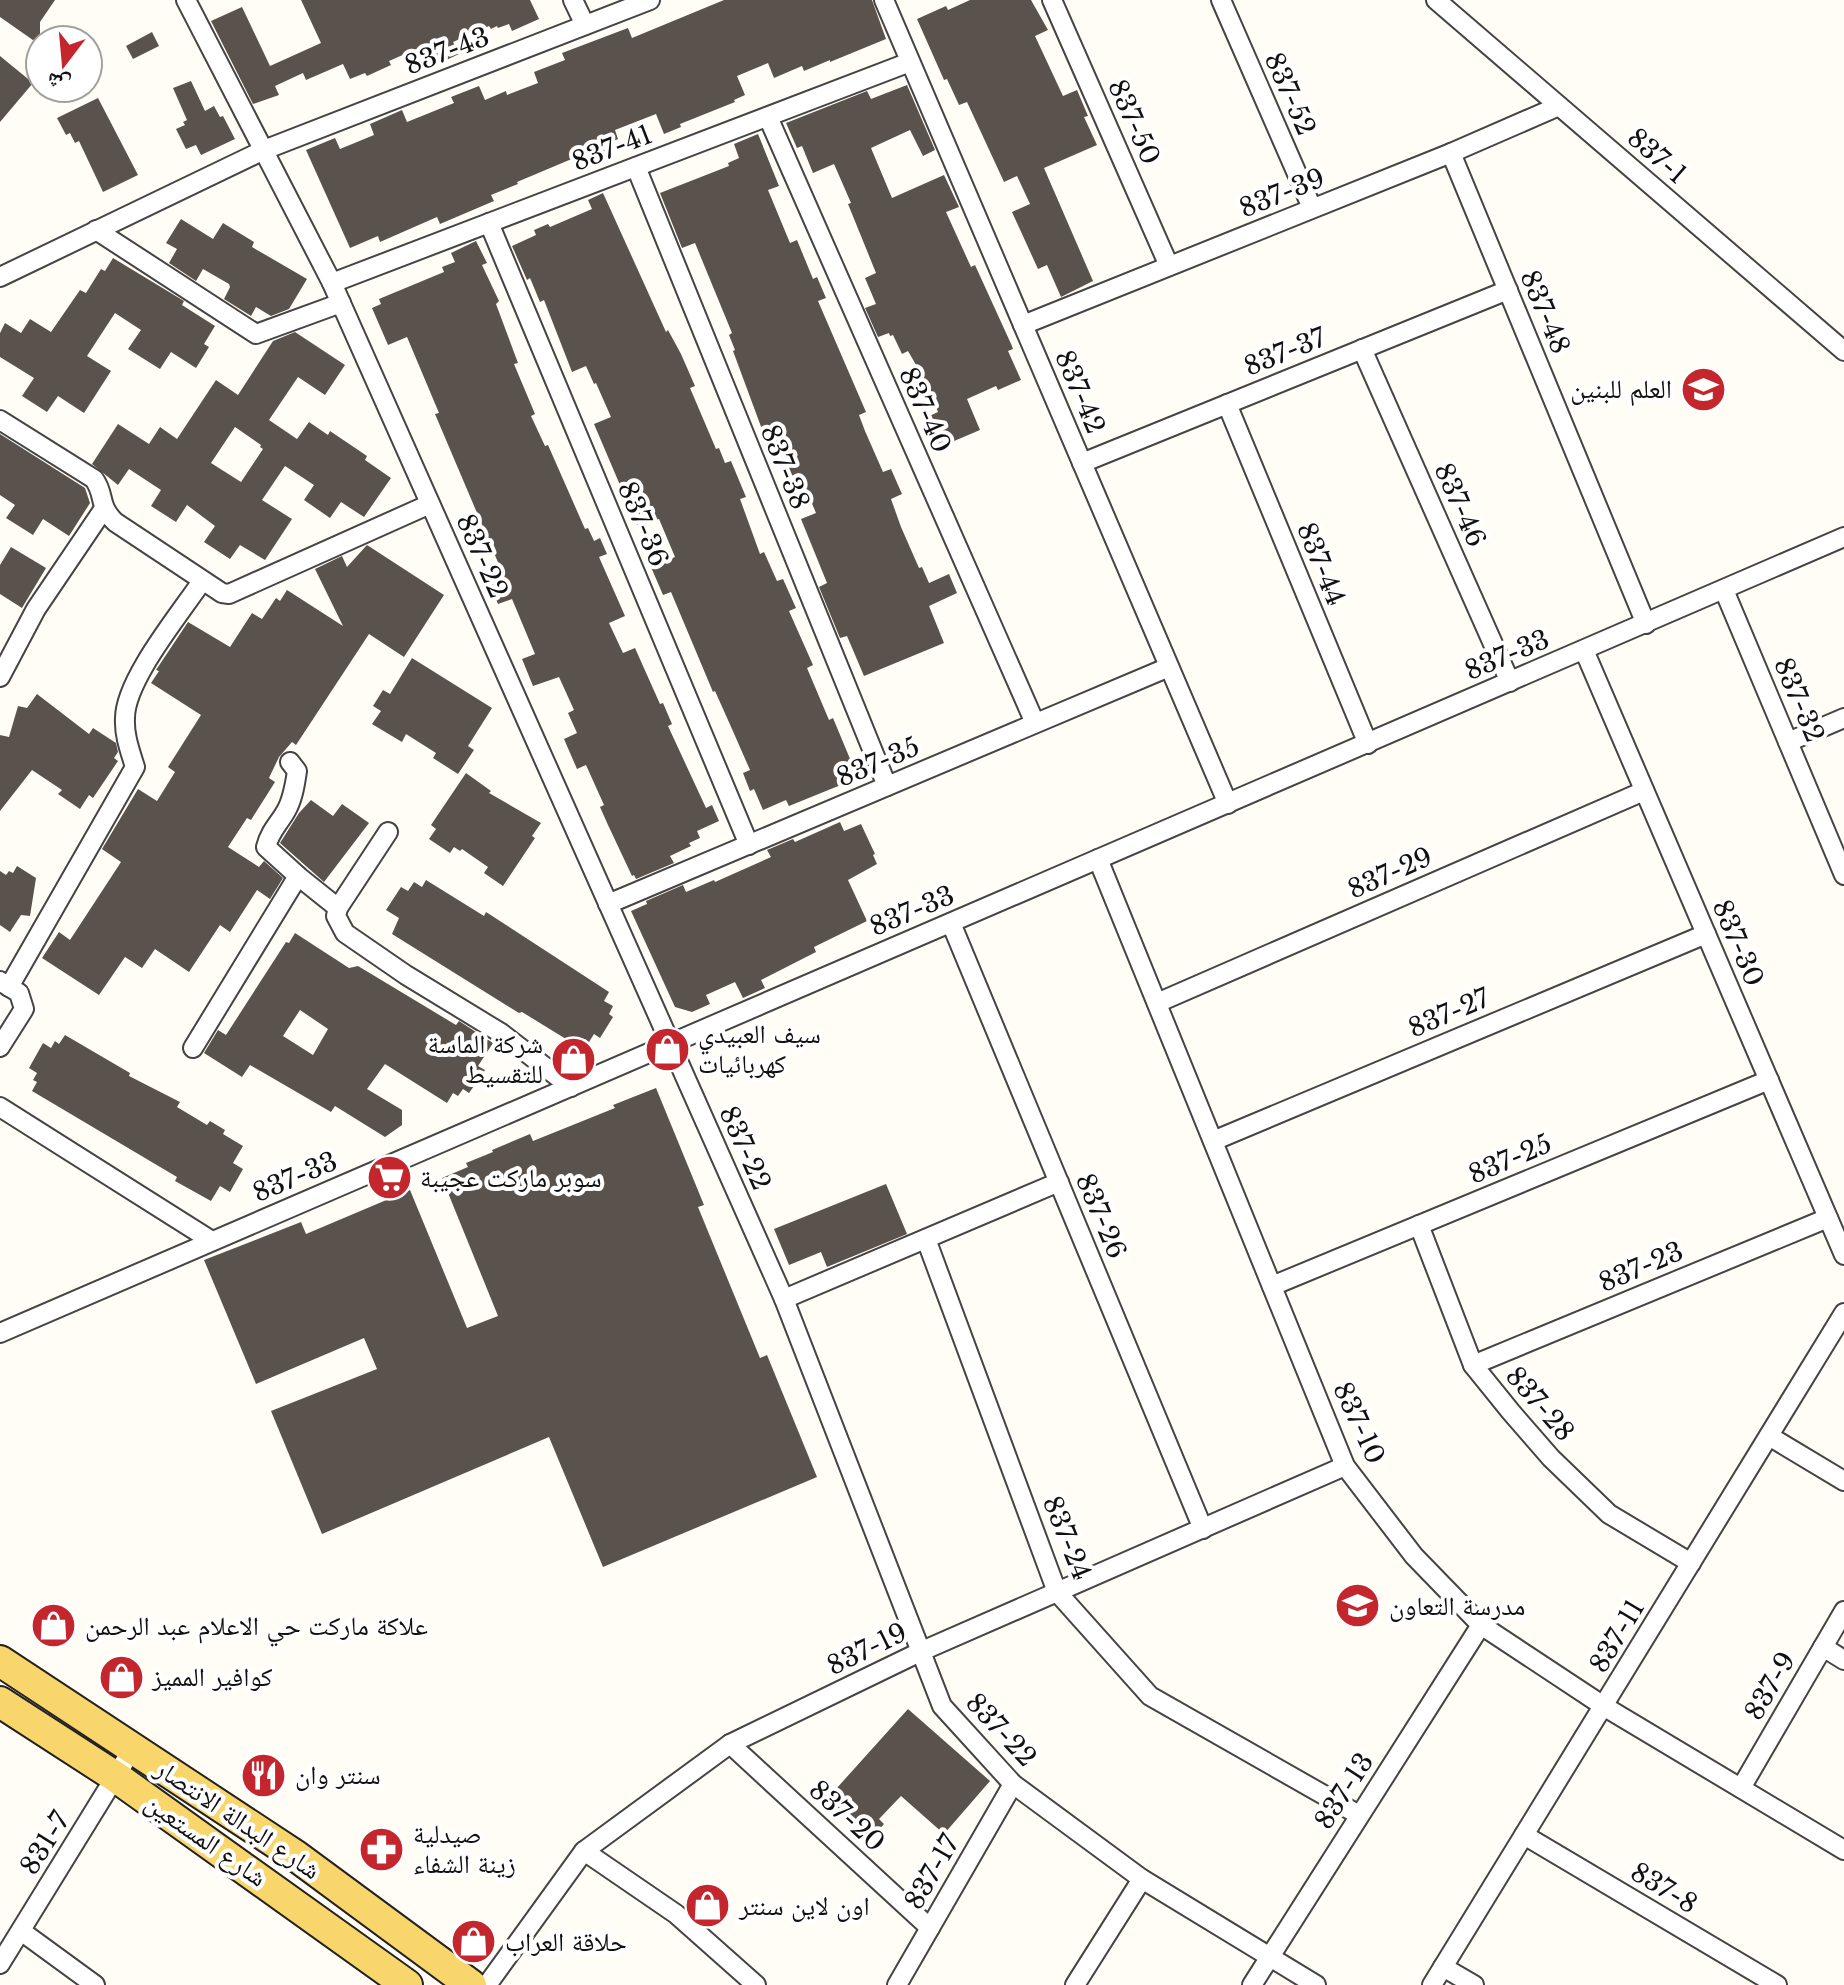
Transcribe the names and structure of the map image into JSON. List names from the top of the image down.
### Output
{
  "streets": {
    "main road": ["شارع البدالة الانتصار", "شارع المستعين"],
    "street": [
      "837-43",
      "837-52",
      "837-50",
      "837-41",
      "837-1",
      "837-39",
      "837-48",
      "837-37",
      "837-42",
      "837-40",
      "837-38",
      "837-46",
      "837-36",
      "837-22",
      "837-44",
      "837-33",
      "837-32",
      "837-35",
      "837-29",
      "837-30",
      "837-27",
      "837-25",
      "837-26",
      "837-23",
      "837-28",
      "837-10",
      "837-24",
      "837-11",
      "837-19",
      "837-9",
      "837-13",
      "837-20",
      "831-7",
      "837-17",
      "837-8"
    ]
  },
  "crossings": [
    ["837-43", "837-22"],
    ["837-52", "837-39"],
    ["837-50", "837-39"],
    ["837-41", "837-42"],
    ["837-41", "837-40"],
    ["837-41", "837-38"],
    ["837-41", "837-36"],
    ["837-41", "837-22"],
    ["837-1", "837-39"],
    ["837-39", "837-48"],
    ["837-39", "837-42"],
    ["837-48", "837-37"],
    ["837-48", "837-33"],
    ["837-37", "837-42"],
    ["837-37", "837-46"],
    ["837-37", "837-44"],
    ["837-42", "837-33"],
    ["837-42", "837-35"],
    ["837-40", "837-35"],
    ["837-38", "837-35"],
    ["837-46", "837-33"],
    ["837-36", "837-35"],
    ["837-22", "837-33"],
    ["837-22", "837-35"],
    ["837-22", "837-19"],
    ["837-22", "837-13"],
    ["837-22", "837-17"],
    ["837-44", "837-33"],
    ["837-33", "837-32"],
    ["837-33", "837-30"],
    ["837-33", "837-26"],
    ["837-33", "837-10"],
    ["837-29", "837-30"],
    ["837-29", "837-10"],
    ["837-30", "837-27"],
    ["837-30", "837-25"],
    ["837-30", "837-23"],
    ["837-27", "837-10"],
    ["837-25", "837-28"],
    ["837-25", "837-10"],
    ["837-26", "837-19"],
    ["837-23", "837-28"],
    ["837-28", "837-11"],
    ["837-10", "837-11"],
    ["837-10", "837-19"],
    ["837-10", "837-9"],
    ["837-10", "837-13"],
    ["837-24", "837-19"],
    ["837-24", "837-13"],
    ["837-11", "837-8"],
    ["837-19", "837-20"],
    ["837-20", "837-17"],
    ["شارع البدالة الانتصار", "831-7"],
    ["شارع المستعين", "831-7"]
  ],
  "places": {
    "school or university": ["العلم للبنين", "مدرسة التعاون"],
    "shop": [
      "سيف العبيدي كهربائيات",
      "شركة الماسة للتقسيط",
      "علاكة ماركت حي الاعلام عبد الرحمن",
      "كوافير المميز",
      "اون لاين سنتر",
      "حلاقة العراب"
    ],
    "supermarket": ["سوبر ماركت عجيبة"],
    "restaurant": ["سنتر وان"],
    "pharmacy": ["صيدلية زينة الشفاء"]
  },
  "north": "bottom"
}
